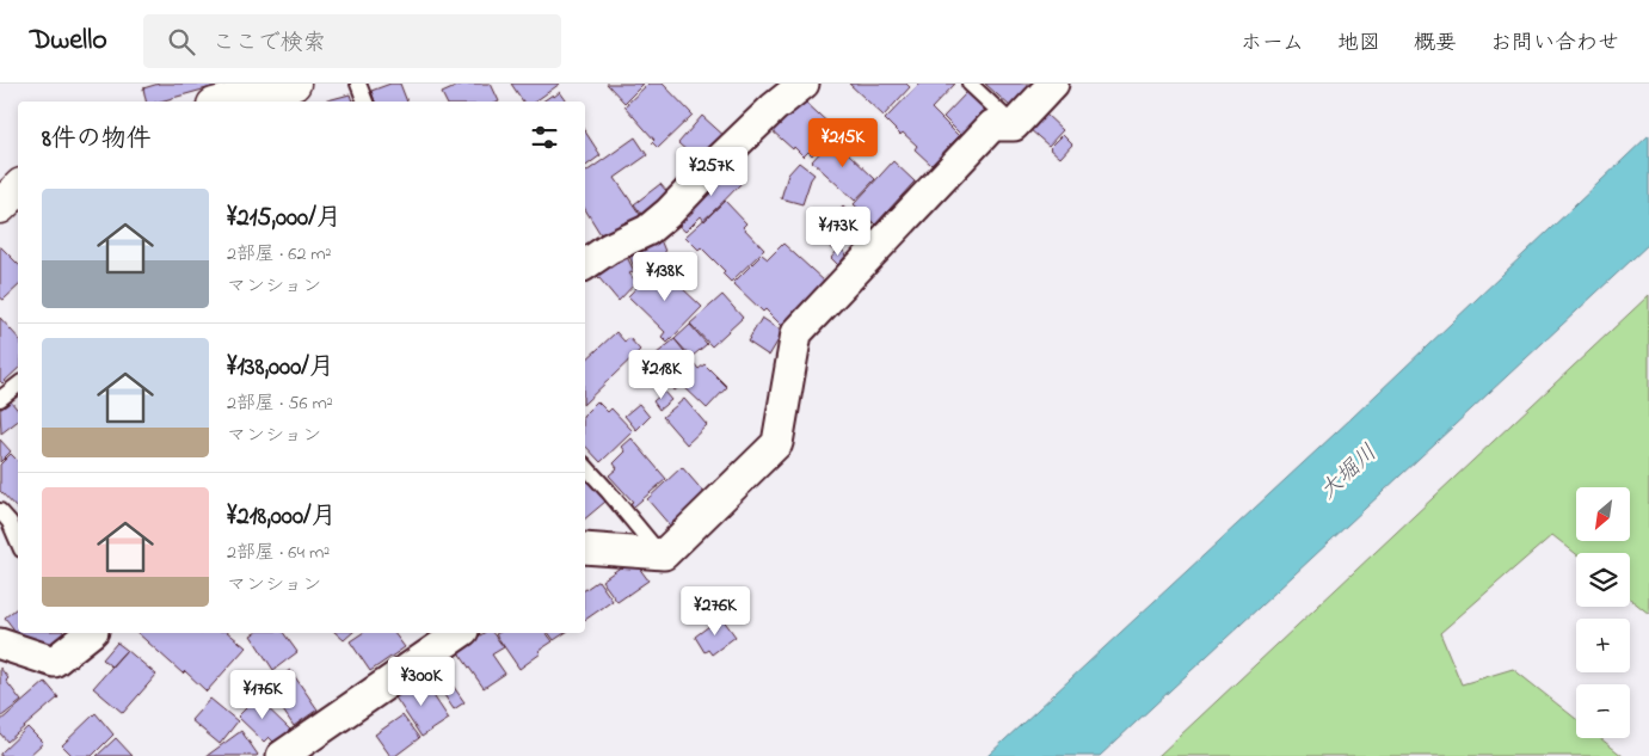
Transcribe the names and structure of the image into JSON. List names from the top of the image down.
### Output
{
  "water": ["大堀川"],
  "north": "bottom left",
  "page": {
    "header": "Dwello",
    "search": "ここで検索",
    "nav": [
      "ホーム",
      "地図",
      "概要",
      "お問い合わせ"
    ],
    "heading": "8件の物件",
    "price": [
      "¥215K",
      "¥257K",
      "¥173K",
      "¥138K",
      "¥218K",
      "¥276K",
      "¥300K",
      "¥176K"
    ],
    "list": [
      {
        "name": "¥215,000/月",
        "note": "2部屋 · 62 m² · マンション"
      },
      {
        "name": "¥138,000/月",
        "note": "2部屋 · 56 m² · マンション"
      },
      {
        "name": "¥218,000/月",
        "note": "2部屋 · 64 m² · マンション"
      }
    ],
    "map_buttons": ["+", "−"]
  }
}
